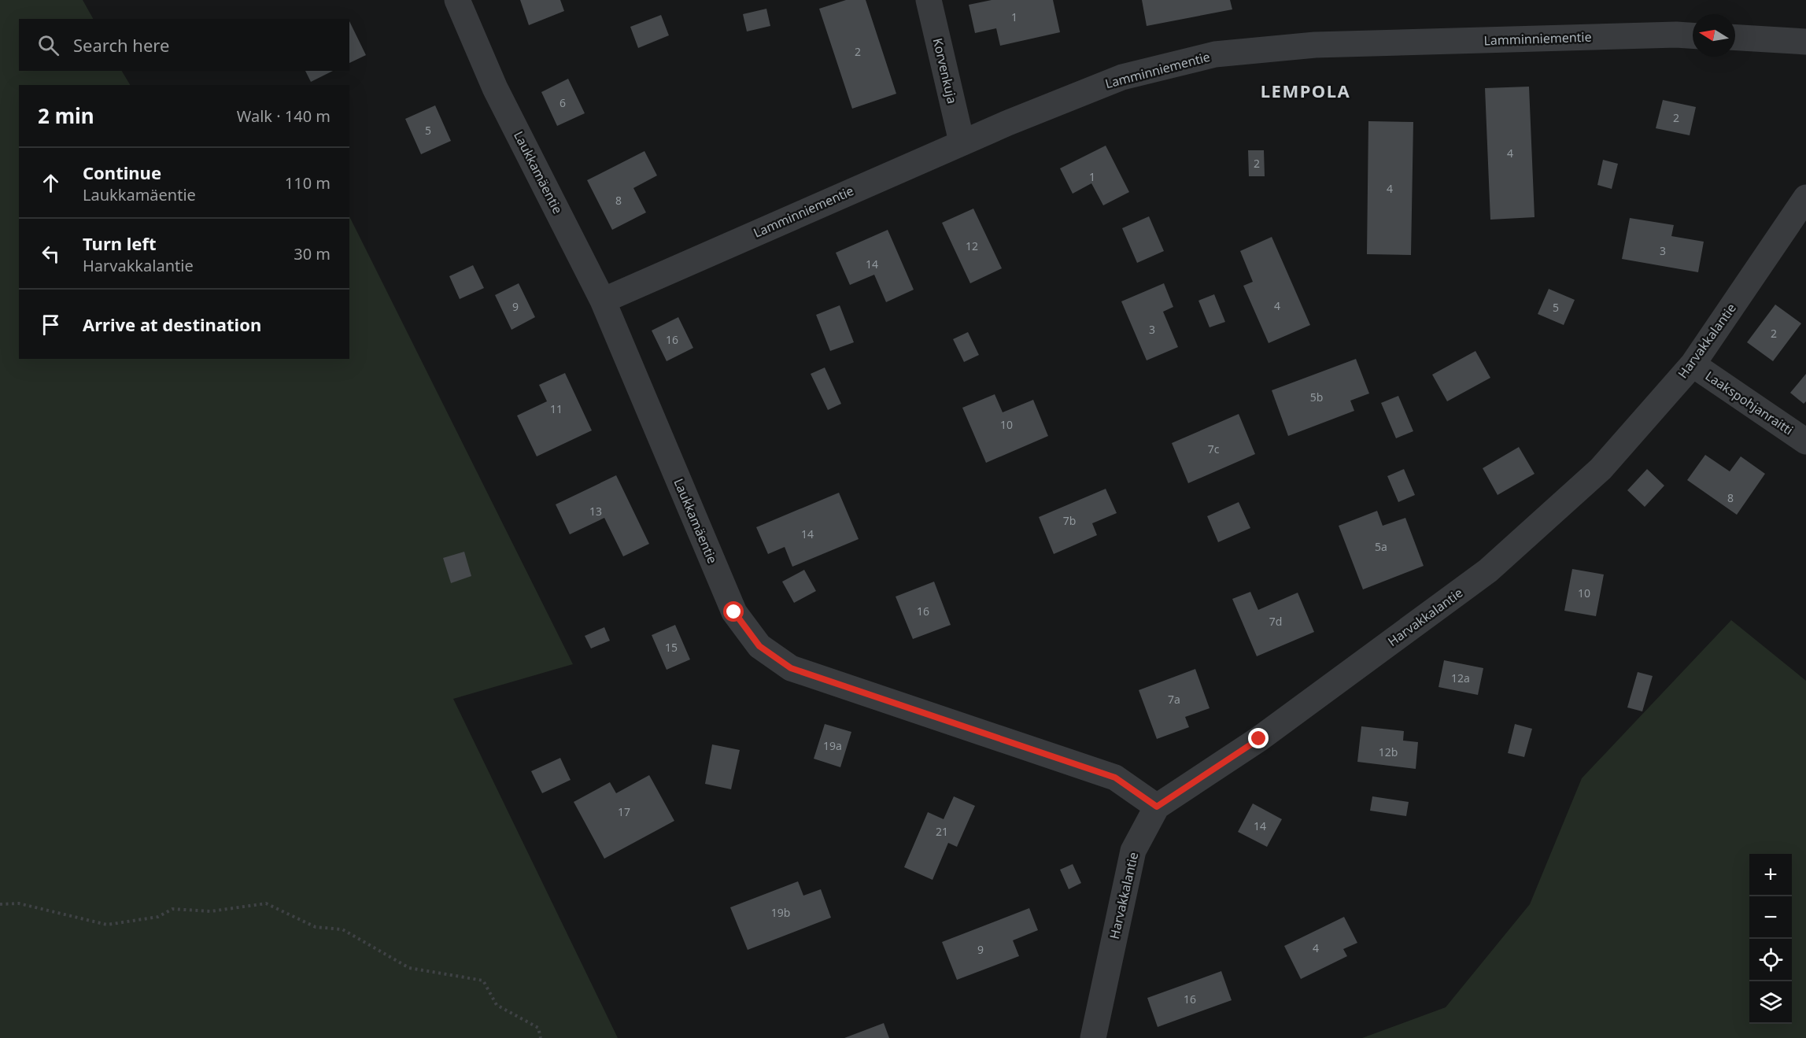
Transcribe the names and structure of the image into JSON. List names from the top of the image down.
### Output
{
  "streets": {
    "street": [
      "Lamminniementie",
      "Korvenkuja",
      "Laukkamäentie",
      "Harvakkalantie",
      "Laakspohjanraitti"
    ]
  },
  "crossings": [
    ["Lamminniementie", "Korvenkuja"],
    ["Lamminniementie", "Laukkamäentie"],
    ["Laukkamäentie", "Harvakkalantie"],
    ["Harvakkalantie", "Laakspohjanraitti"]
  ],
  "districts": ["LEMPOLA"],
  "house_numbers": [
    "1",
    "2",
    "6",
    "2",
    "5",
    "4",
    "2",
    "1",
    "4",
    "8",
    "12",
    "3",
    "14",
    "4",
    "9",
    "5",
    "3",
    "2",
    "16",
    "5b",
    "11",
    "10",
    "7c",
    "8",
    "13",
    "7b",
    "14",
    "5a",
    "10",
    "16",
    "7d",
    "15",
    "12a",
    "7a",
    "19a",
    "12b",
    "17",
    "14",
    "21",
    "19b",
    "4",
    "9",
    "16"
  ],
  "north": "left",
  "page": {
    "search": "Search here",
    "heading": ["2 min", "Walk · 140 m"],
    "list": [
      ["Continue", "Laukkamäentie", "110 m"],
      ["Turn left", "Harvakkalantie", "30 m"],
      "Arrive at destination"
    ],
    "map_buttons": ["+", "−"]
  }
}
